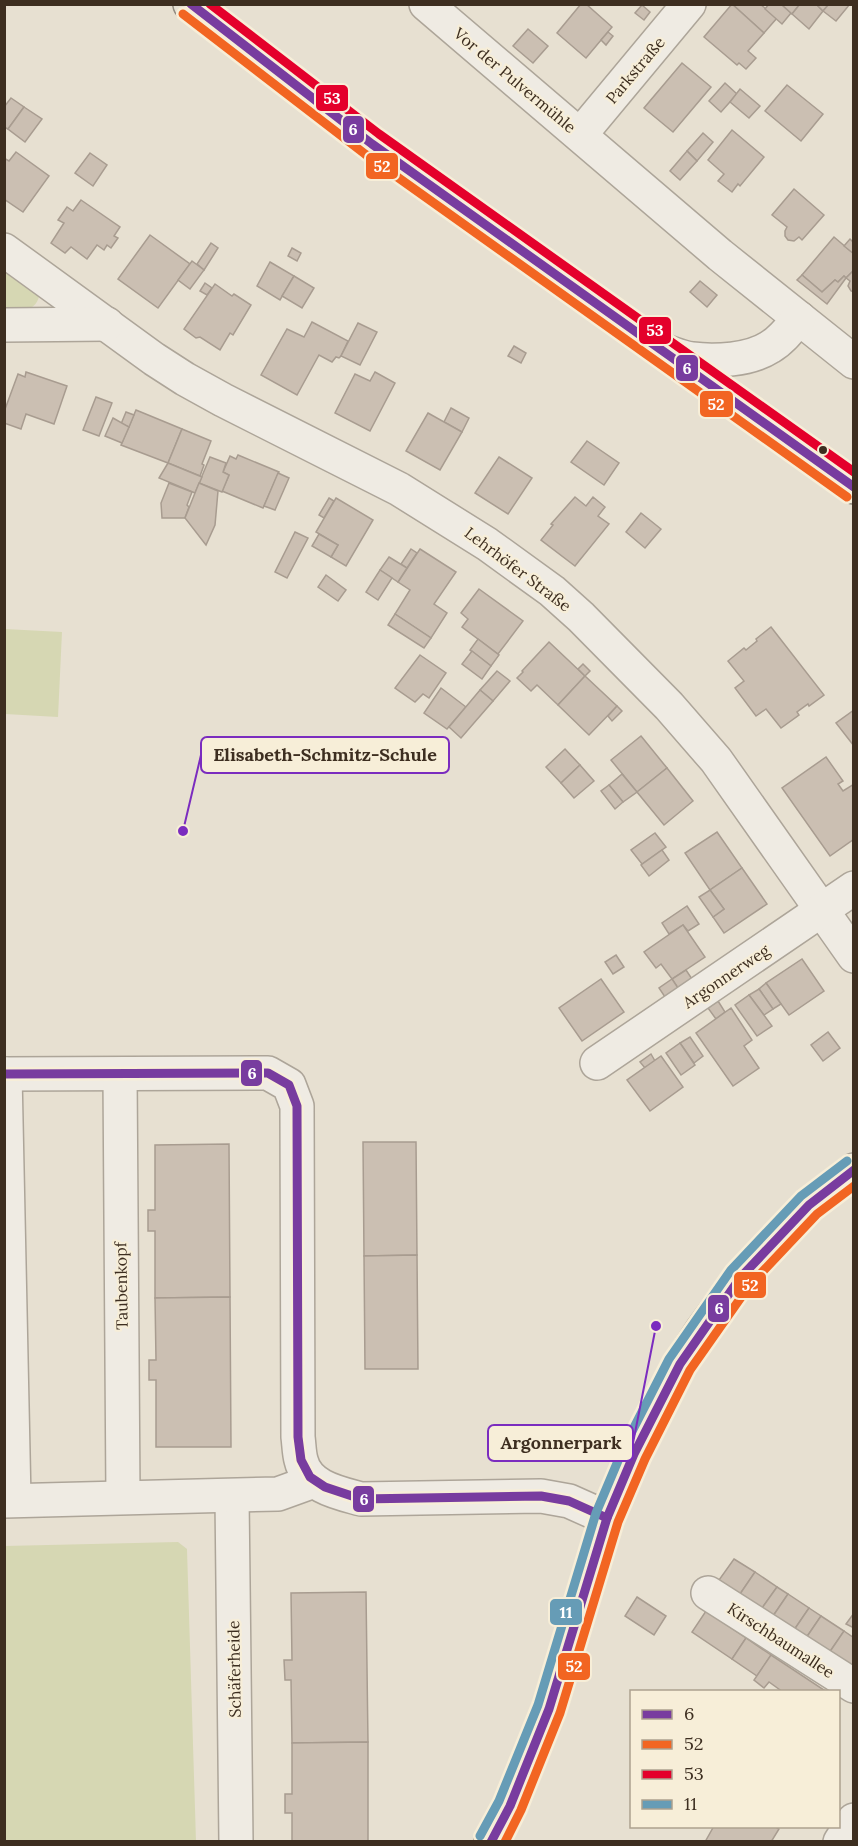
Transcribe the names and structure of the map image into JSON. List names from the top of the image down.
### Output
{
  "streets": {
    "street": [
      "Parkstraße",
      "Vor der Pulvermühle",
      "Lehrhöfer Straße",
      "Argonnerweg",
      "Taubenkopf",
      "Kirschbaumallee",
      "Schäferheide"
    ]
  },
  "crossings": [
    ["Parkstraße", "Vor der Pulvermühle"],
    ["Lehrhöfer Straße", "Argonnerweg"]
  ],
  "places": ["Elisabeth-Schmitz-Schule", "Argonnerpark"],
  "lines": [
    "transit line 6",
    "transit line 53",
    "transit line 52",
    "transit line 11"
  ],
  "legend": [
    "6",
    "52",
    "53",
    "11"
  ]
}
